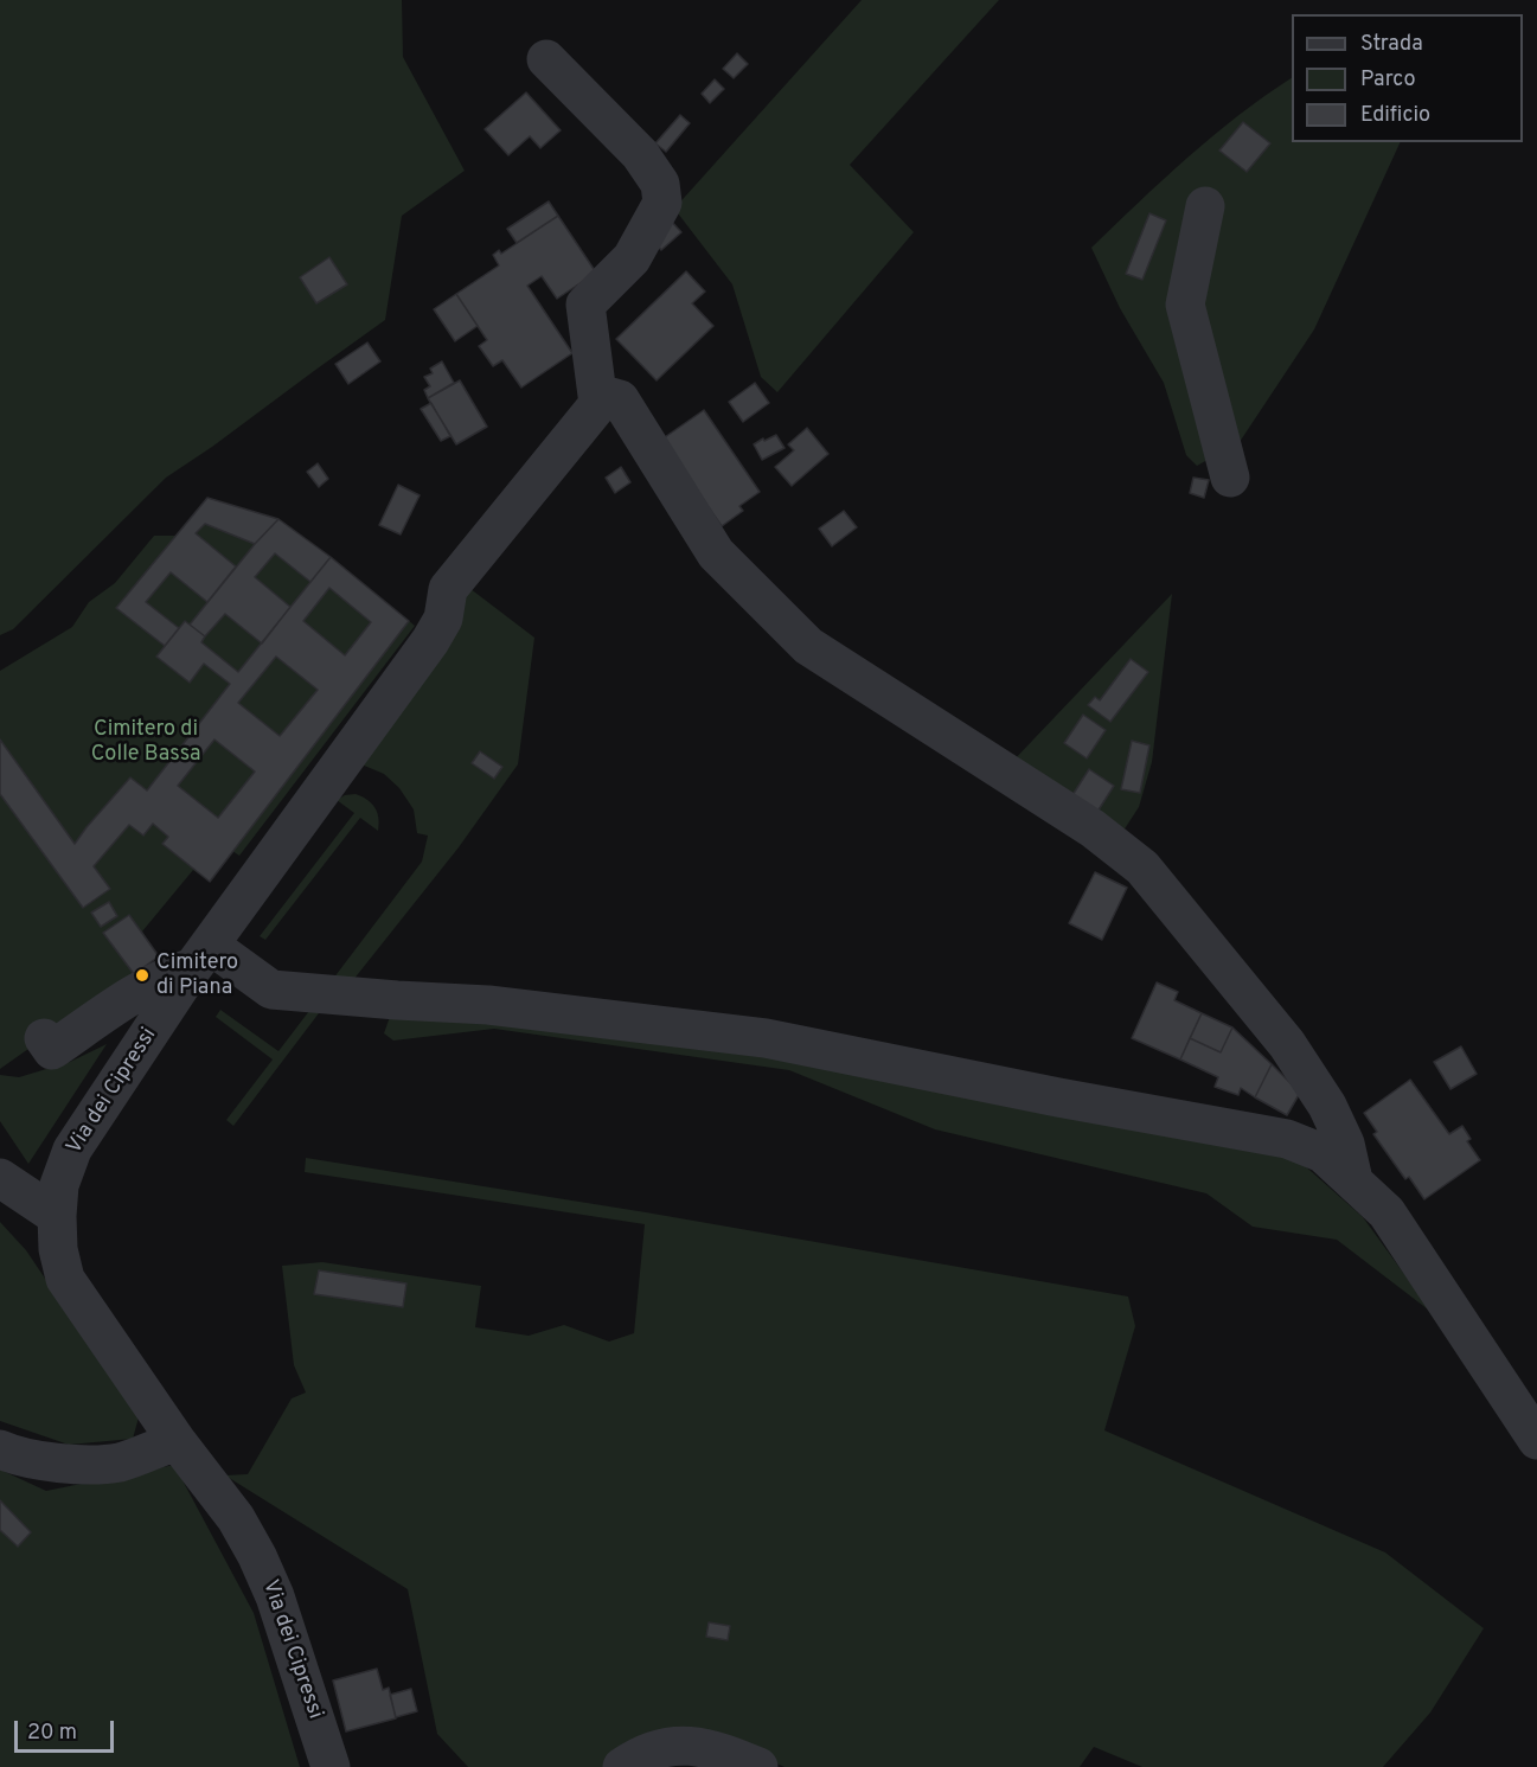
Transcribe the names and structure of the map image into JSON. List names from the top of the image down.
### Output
{
  "streets": {
    "street": ["Via dei Cipressi"]
  },
  "parks": ["Cimitero di Colle Bassa"],
  "places": ["Cimitero di Piana"],
  "legend": ["Strada", "Parco", "Edificio"],
  "scale_bar": "20 m"
}
